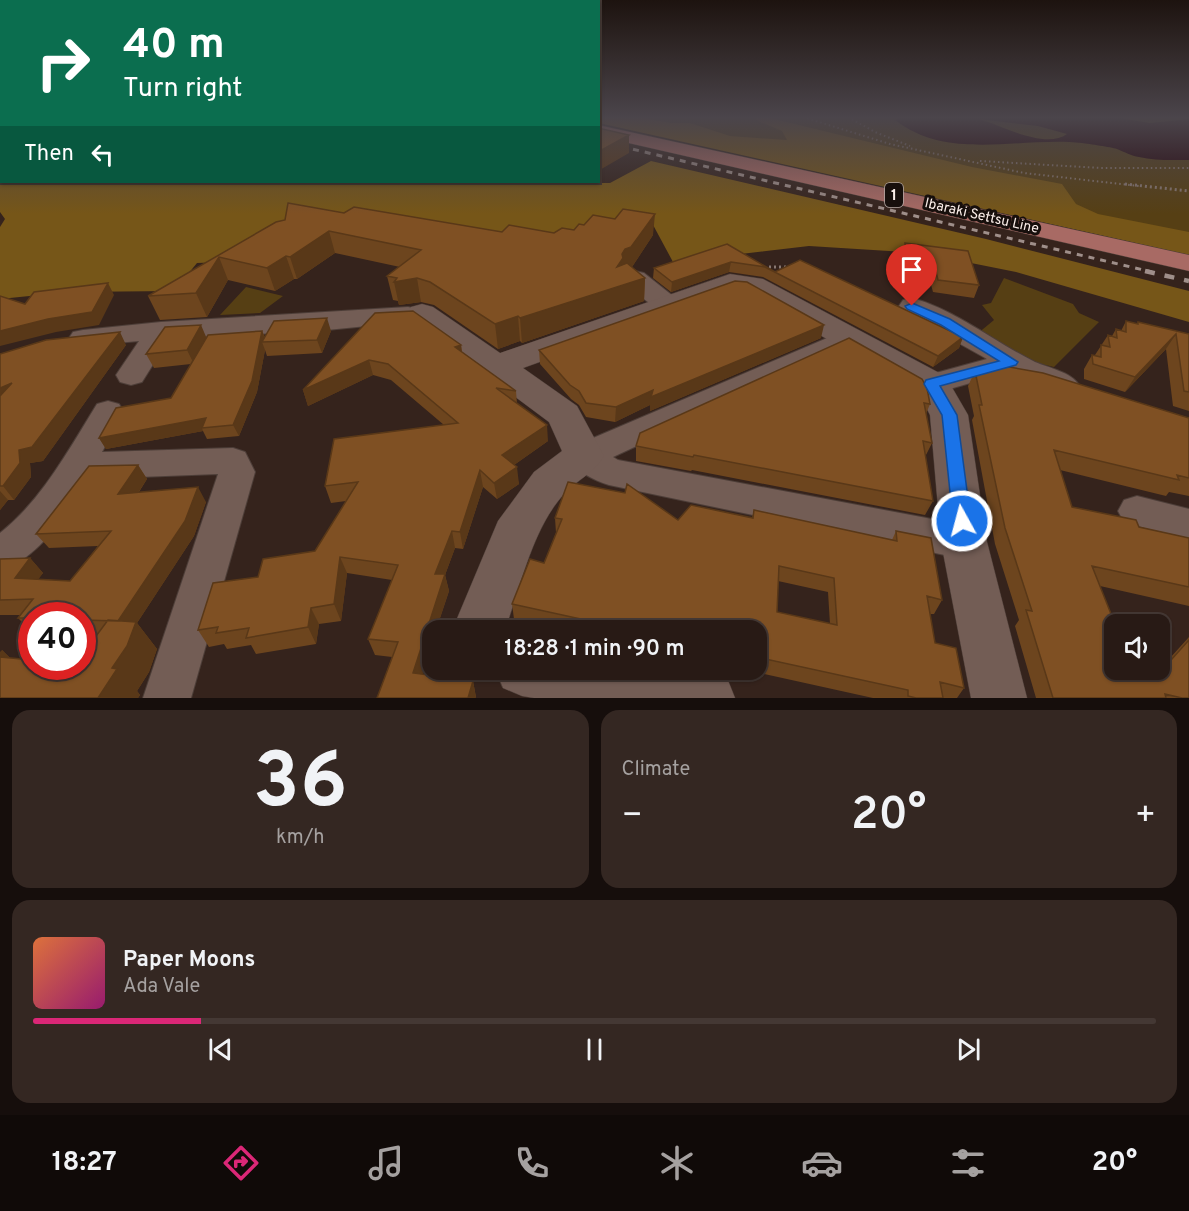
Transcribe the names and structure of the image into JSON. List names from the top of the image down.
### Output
{
  "streets": {
    "main road": ["1", "Ibaraki Settsu Line"]
  },
  "page": {
    "turn": ["40 m", "Turn right"],
    "then": "Then",
    "limit": "40",
    "trip": "18:28 · 1 min · 90 m",
    "tile": [
      ["36", "km/h"],
      "Climate"
    ],
    "heat": ["−", "20°", "+"],
    "song": ["Paper Moons", "Ada Vale"],
    "tabs": ["18:27", "20°"]
  }
}
